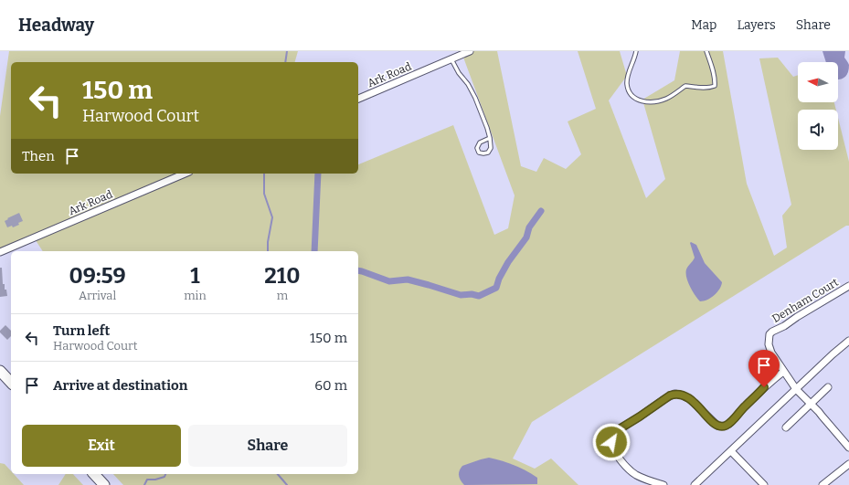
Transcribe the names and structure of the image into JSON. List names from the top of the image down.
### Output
{
  "streets": {
    "street": ["Ark Road", "Denham Court"]
  },
  "north": "left",
  "page": {
    "header": "Headway",
    "nav": ["Map", "Layers", "Share"],
    "turn": ["150 m", "Harwood Court"],
    "then": "Then",
    "eta": [
      "09:59",
      "Arrival",
      "1",
      "min",
      "210",
      "m"
    ],
    "list": [
      {
        "name": "Turn left",
        "note": "Harwood Court",
        "value": "150 m"
      },
      {
        "name": "Arrive at destination",
        "value": "60 m"
      }
    ],
    "buttons": ["Exit", "Share"]
  }
}
